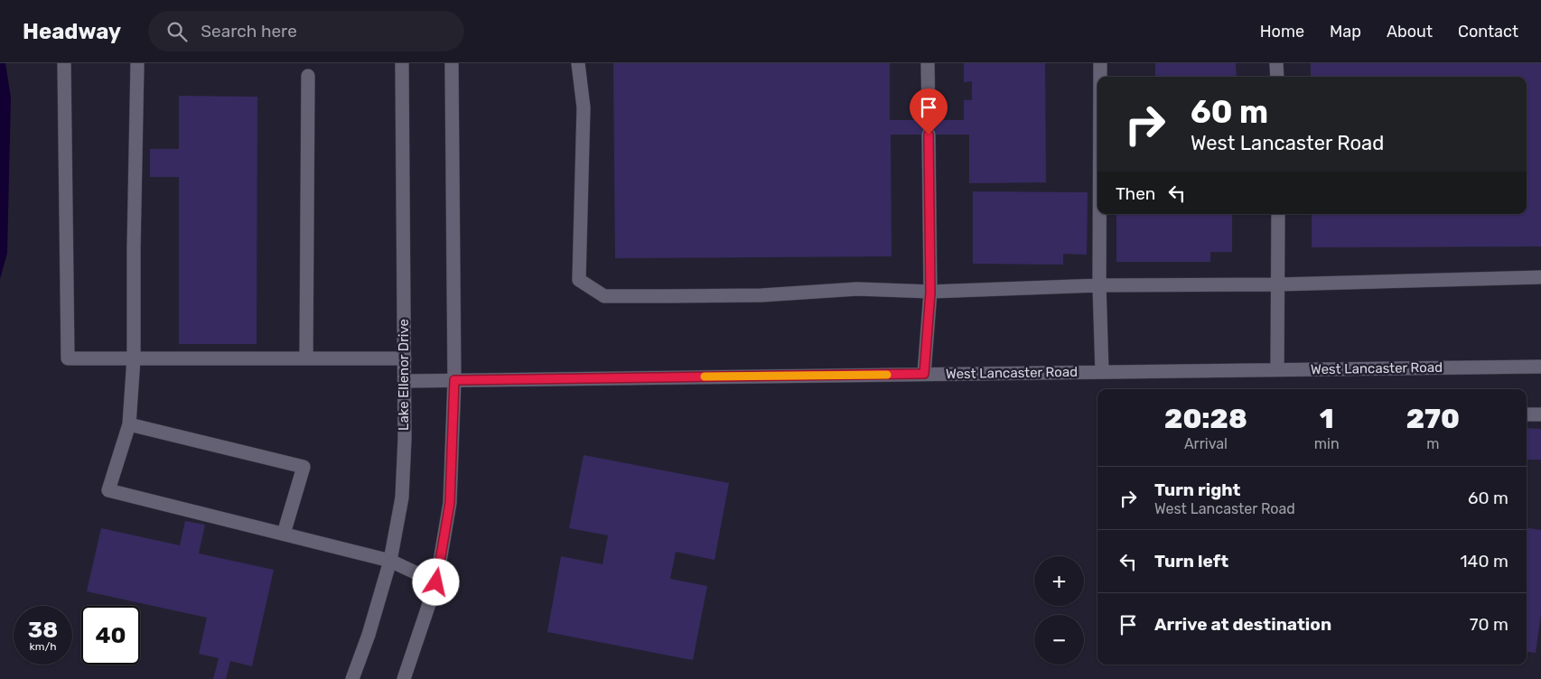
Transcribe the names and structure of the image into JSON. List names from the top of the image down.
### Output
{
  "streets": {
    "street": ["West Lancaster Road", "Lake Ellenor Drive"]
  },
  "crossings": [
    ["West Lancaster Road", "Lake Ellenor Drive"]
  ],
  "page": {
    "header": "Headway",
    "search": "Search here",
    "nav": [
      "Home",
      "Map",
      "About",
      "Contact"
    ],
    "turn": ["60 m", "West Lancaster Road"],
    "then": "Then",
    "eta": [
      "20:28",
      "Arrival",
      "1",
      "min",
      "270",
      "m"
    ],
    "list": [
      {
        "name": "Turn right",
        "note": "West Lancaster Road",
        "value": "60 m"
      },
      {
        "name": "Turn left",
        "value": "140 m"
      },
      {
        "name": "Arrive at destination",
        "value": "70 m"
      }
    ],
    "map_buttons": ["+", "−"],
    "speed": "38 km/h",
    "limit": "40"
  }
}
